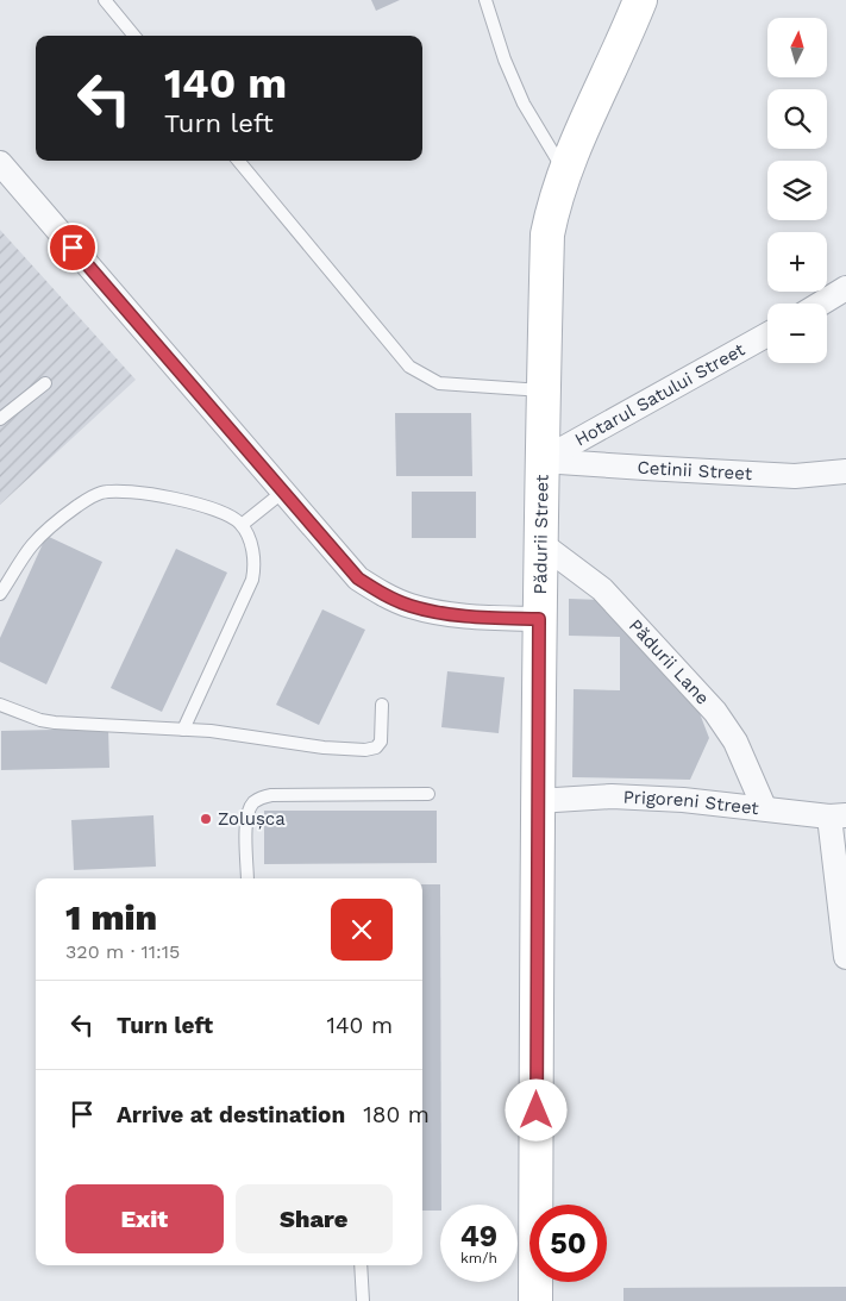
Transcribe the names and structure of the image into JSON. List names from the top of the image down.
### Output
{
  "streets": {
    "main road": ["Pădurii Street"],
    "street": [
      "Hotarul Satului Street",
      "Cetinii Street",
      "Pădurii Lane",
      "Prigoreni Street"
    ]
  },
  "crossings": [
    ["Hotarul Satului Street", "Cetinii Street"],
    ["Hotarul Satului Street", "Pădurii Street"],
    ["Cetinii Street", "Pădurii Street"],
    ["Pădurii Street", "Pădurii Lane"],
    ["Pădurii Street", "Prigoreni Street"],
    ["Pădurii Lane", "Prigoreni Street"]
  ],
  "places": ["Zolușca"],
  "north": "top",
  "page": {
    "map_buttons": ["+", "−"],
    "turn": ["140 m", "Turn left"],
    "heading": ["1 min", "320 m · 11:15"],
    "list": [
      {
        "name": "Turn left",
        "value": "140 m"
      },
      {
        "name": "Arrive at destination",
        "value": "180 m"
      }
    ],
    "buttons": ["Exit", "Share"],
    "speed": "49 km/h",
    "limit": "50"
  }
}
